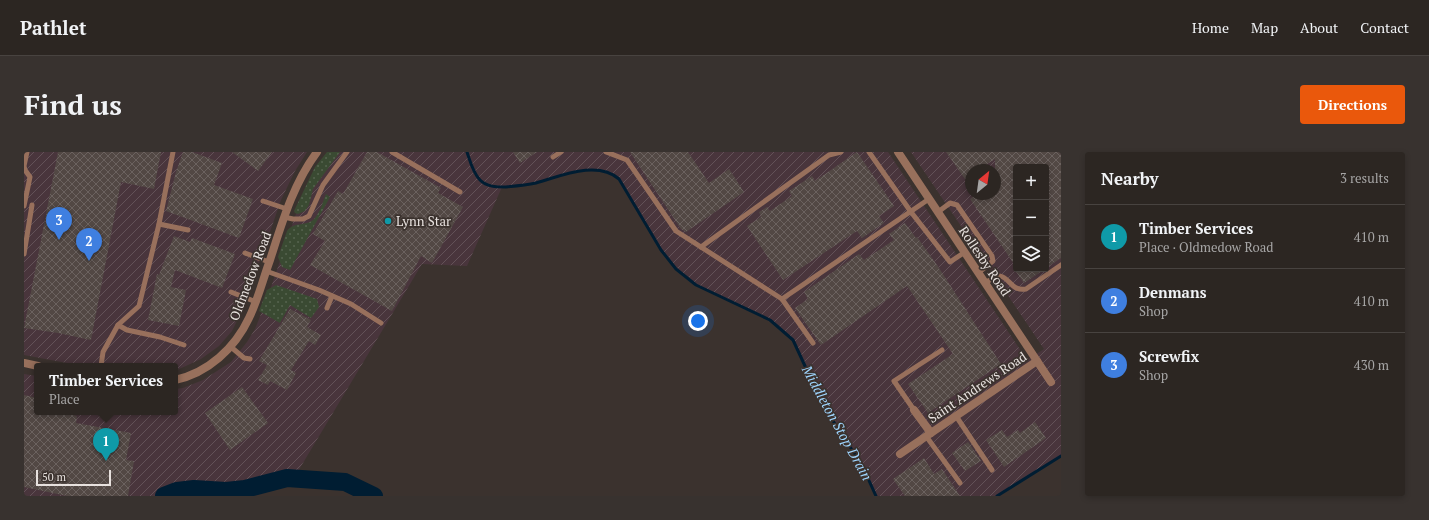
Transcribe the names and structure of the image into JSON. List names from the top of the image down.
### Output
{
  "streets": {
    "street": ["Rollesby Road", "Oldmedow Road", "Saint Andrews Road"]
  },
  "crossings": [
    ["Rollesby Road", "Saint Andrews Road"]
  ],
  "water": ["Middleton Stop Drain"],
  "places": ["Lynn Star"],
  "scale_bar": "50 m",
  "north": "top right",
  "page": {
    "header": "Pathlet",
    "nav": [
      "Home",
      "Map",
      "About",
      "Contact"
    ],
    "buttons": "Directions",
    "title": "Find us",
    "heading": ["Nearby", "3 results"],
    "map_buttons": ["+", "−"],
    "list": [
      {
        "mark": "1",
        "name": "Timber Services",
        "note": "Place · Oldmedow Road",
        "value": "410 m"
      },
      {
        "mark": "2",
        "name": "Denmans",
        "note": "Shop",
        "value": "410 m"
      },
      {
        "mark": "3",
        "name": "Screwfix",
        "note": "Shop",
        "value": "430 m"
      }
    ],
    "pins": ["3", "2", "1"],
    "popup": ["Timber Services", "Place"],
    "scale": "50 m"
  }
}
